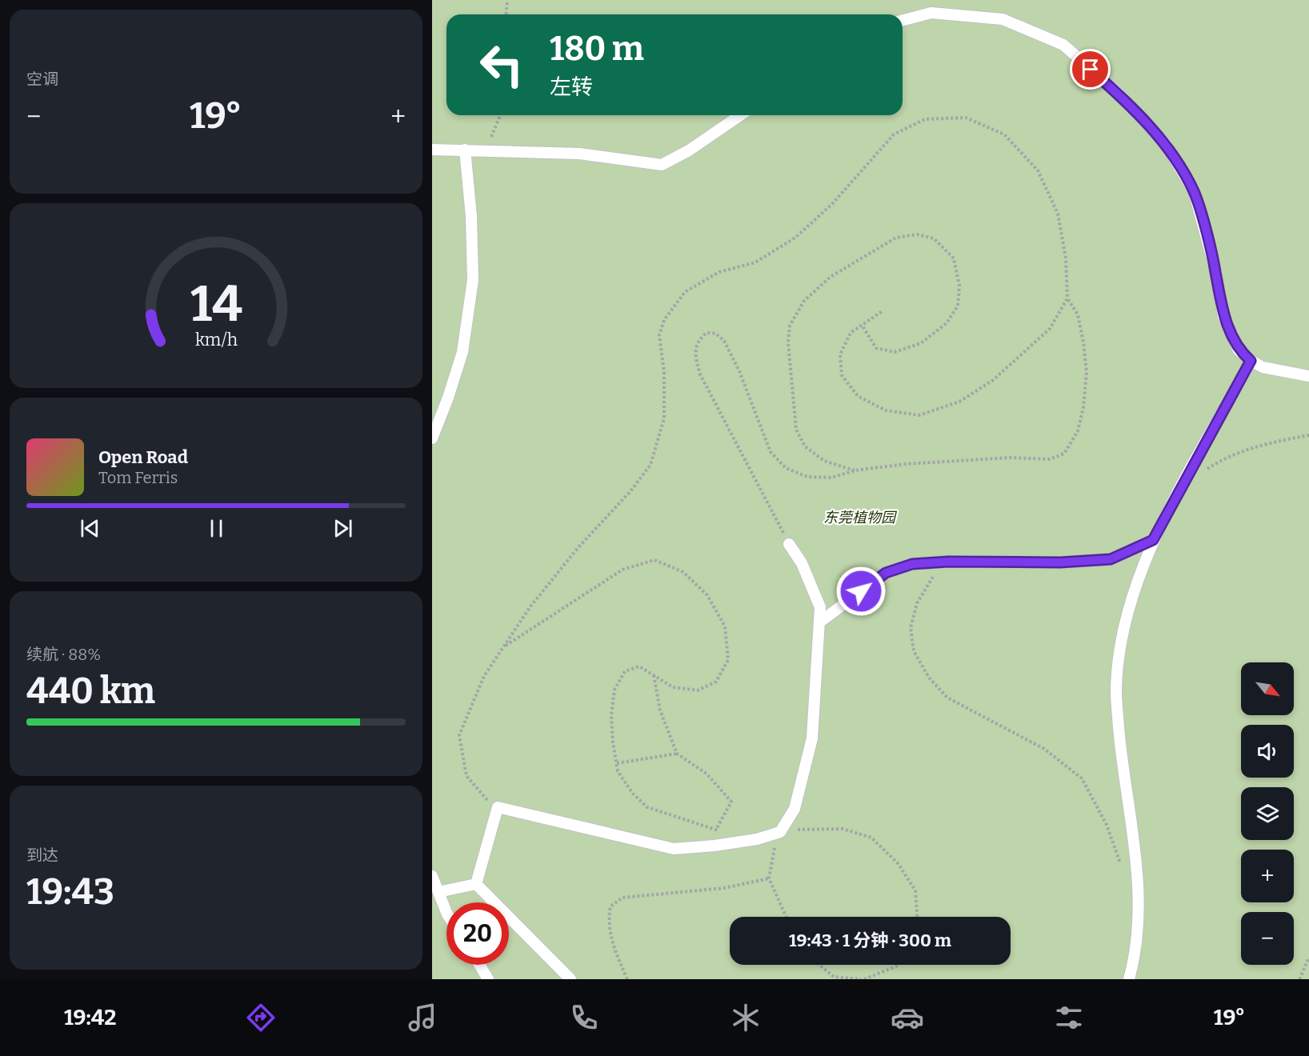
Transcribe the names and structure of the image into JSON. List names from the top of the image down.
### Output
{
  "parks": ["东莞植物园"],
  "north": "bottom right",
  "page": {
    "tile": [
      "空调",
      ["续航 · 88%", "440 km"],
      ["到达", "19:43"]
    ],
    "turn": ["180 m", "左转"],
    "heat": ["−", "19°", "+"],
    "song": ["Open Road", "Tom Ferris"],
    "map_buttons": ["+", "−"],
    "limit": "20",
    "trip": "19:43 · 1 分钟 · 300 m",
    "tabs": ["19:42", "19°"],
    "gauge": ["14", "km/h"]
  }
}
